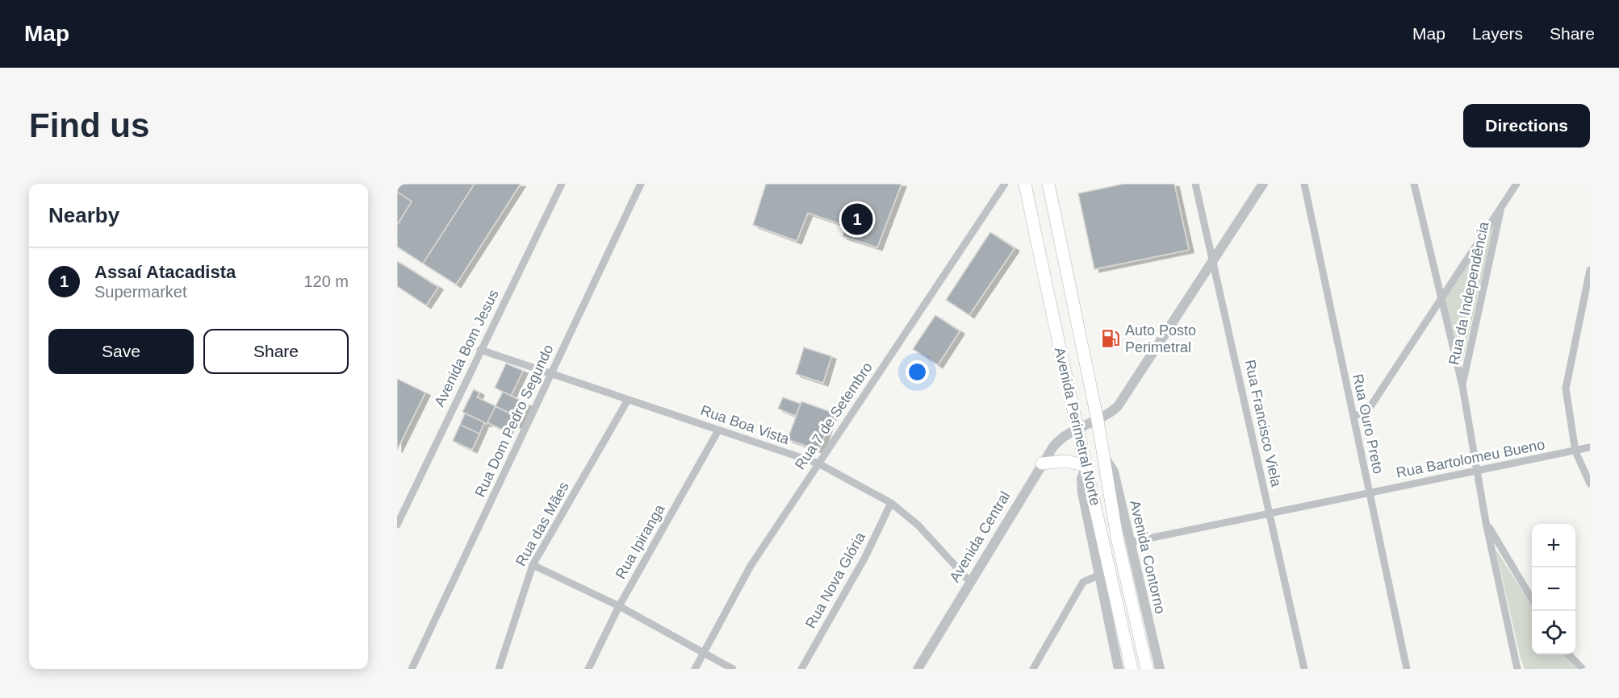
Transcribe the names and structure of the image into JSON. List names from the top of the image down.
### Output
{
  "streets": {
    "highway": ["Avenida Perimetral Norte"],
    "street": [
      "Rua da Independência",
      "Avenida Bom Jesus",
      "Rua 7 de Setembro",
      "Rua Dom Pedro Segundo",
      "Rua Francisco Viela",
      "Rua Ouro Preto",
      "Rua Boa Vista",
      "Rua Bartolomeu Bueno",
      "Rua das Mães",
      "Avenida Central",
      "Rua Ipiranga",
      "Avenida Contorno",
      "Rua Nova Glória"
    ]
  },
  "crossings": [
    ["Rua da Independência", "Rua Bartolomeu Bueno"],
    ["Avenida Bom Jesus", "Rua Boa Vista"],
    ["Rua 7 de Setembro", "Rua Boa Vista"],
    ["Rua Dom Pedro Segundo", "Rua Boa Vista"],
    ["Rua Francisco Viela", "Rua Bartolomeu Bueno"],
    ["Rua Ouro Preto", "Rua Bartolomeu Bueno"],
    ["Rua Boa Vista", "Rua das Mães"],
    ["Rua Boa Vista", "Avenida Central"],
    ["Rua Boa Vista", "Rua Ipiranga"],
    ["Rua Boa Vista", "Rua Nova Glória"],
    ["Avenida Perimetral Norte", "Avenida Central"],
    ["Avenida Perimetral Norte", "Avenida Contorno"],
    ["Rua Bartolomeu Bueno", "Avenida Contorno"]
  ],
  "places": {
    "fuel station": ["Auto Posto Perimetral"]
  },
  "page": {
    "header": "Map",
    "nav": ["Map", "Layers", "Share"],
    "buttons": [
      "Directions",
      ["Save", "Share"]
    ],
    "title": "Find us",
    "heading": "Nearby",
    "pins": "1",
    "list": [
      {
        "mark": "1",
        "name": "Assaí Atacadista",
        "note": "Supermarket",
        "value": "120 m"
      }
    ],
    "map_buttons": ["+", "−"]
  }
}
